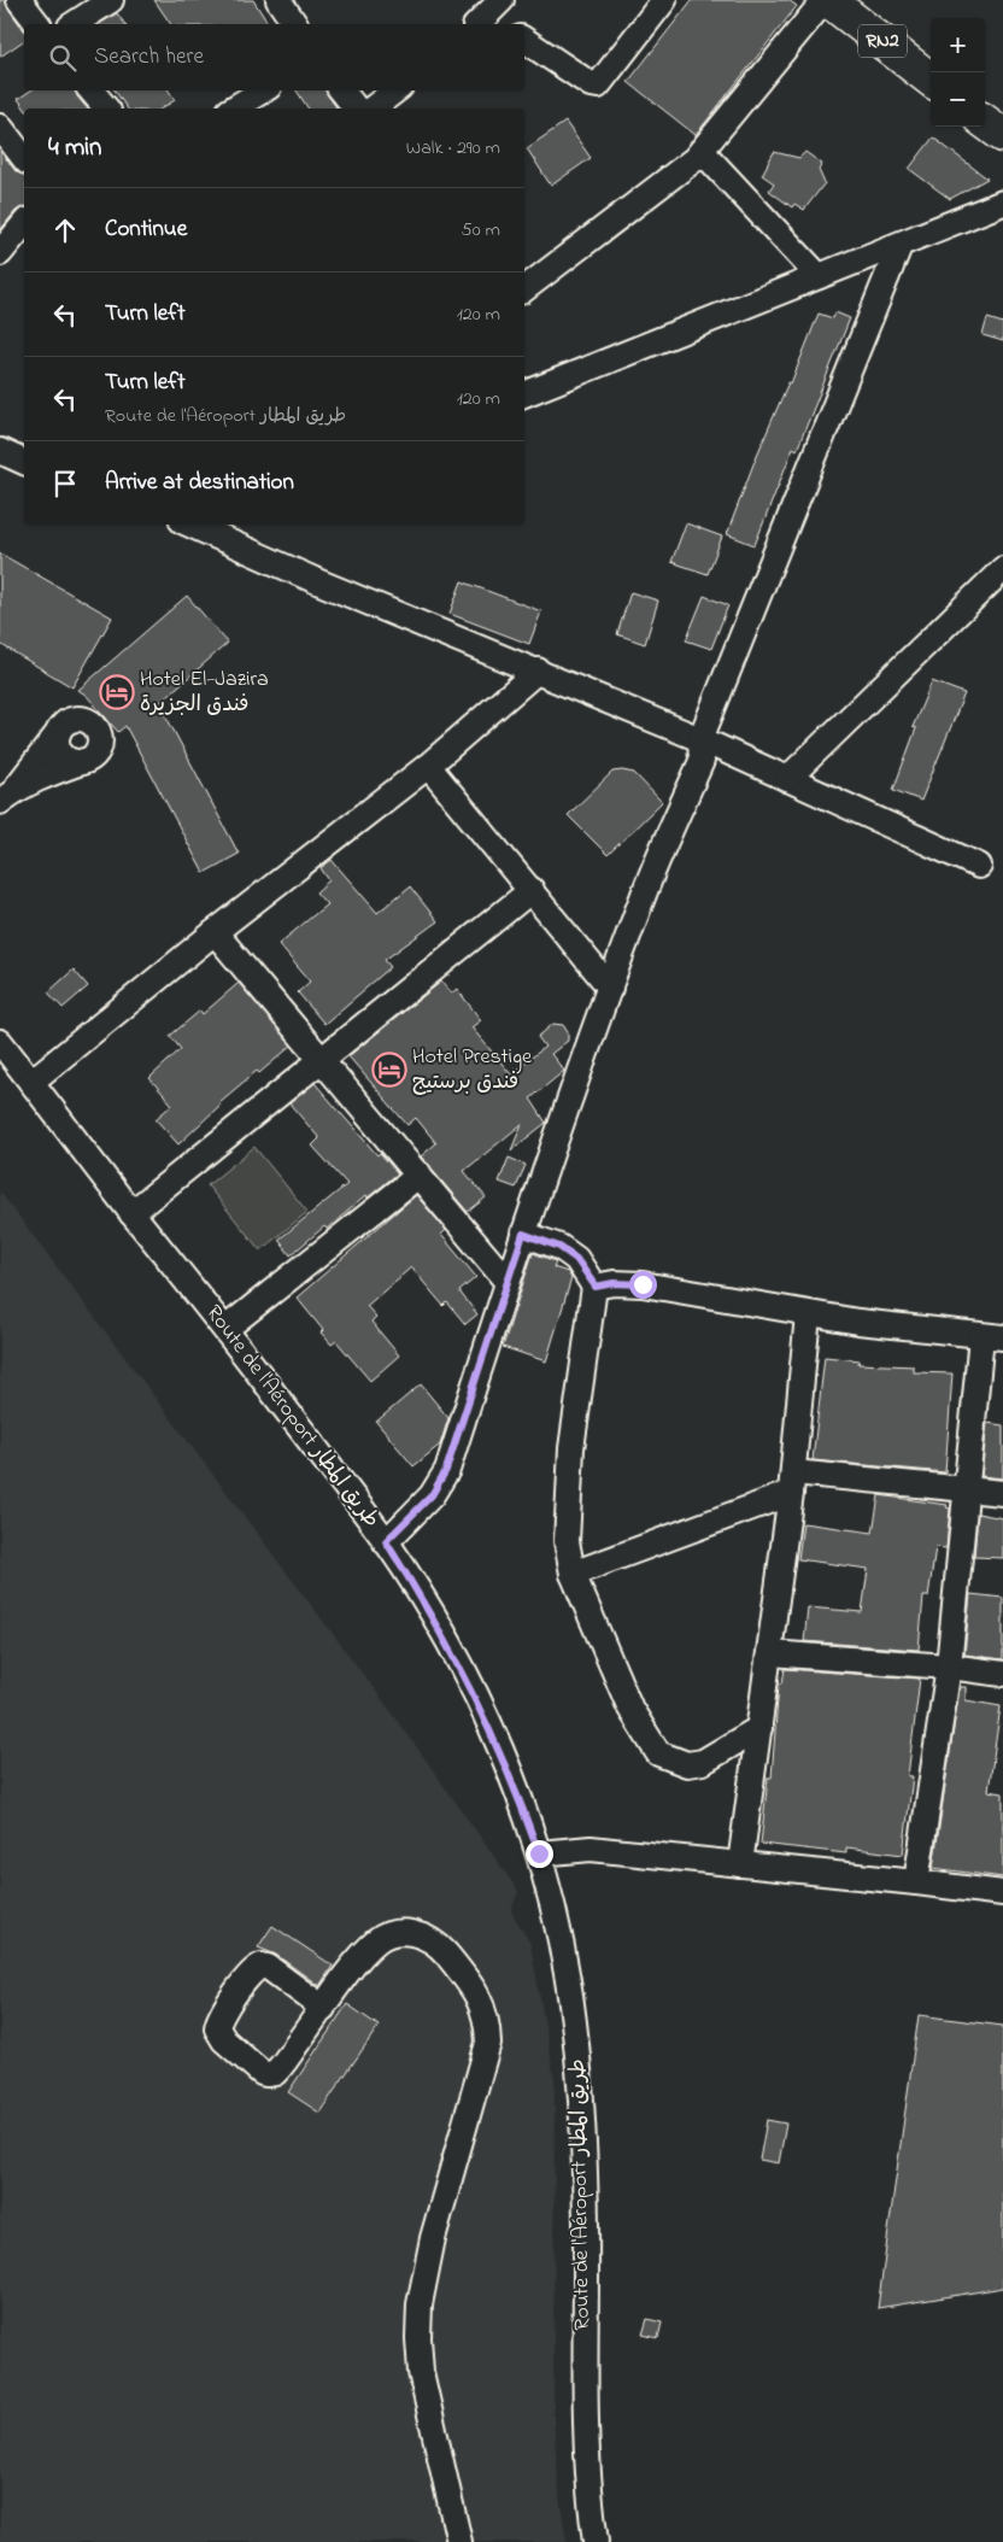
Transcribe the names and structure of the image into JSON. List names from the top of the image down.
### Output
{
  "streets": {
    "highway": ["RN2"],
    "street": ["Route de l'Aéroport طريق المطار"]
  },
  "places": {
    "hotel": ["Hotel El-Jazira فندق الجزيرة", "Hotel Prestige فندق برستيج"]
  },
  "page": {
    "map_buttons": ["+", "−"],
    "search": "Search here",
    "heading": ["4 min", "Walk · 290 m"],
    "list": [
      ["Continue", "50 m"],
      ["Turn left", "120 m"],
      ["Turn left", "Route de l'Aéroport طريق المطار", "120 m"],
      "Arrive at destination"
    ]
  }
}
